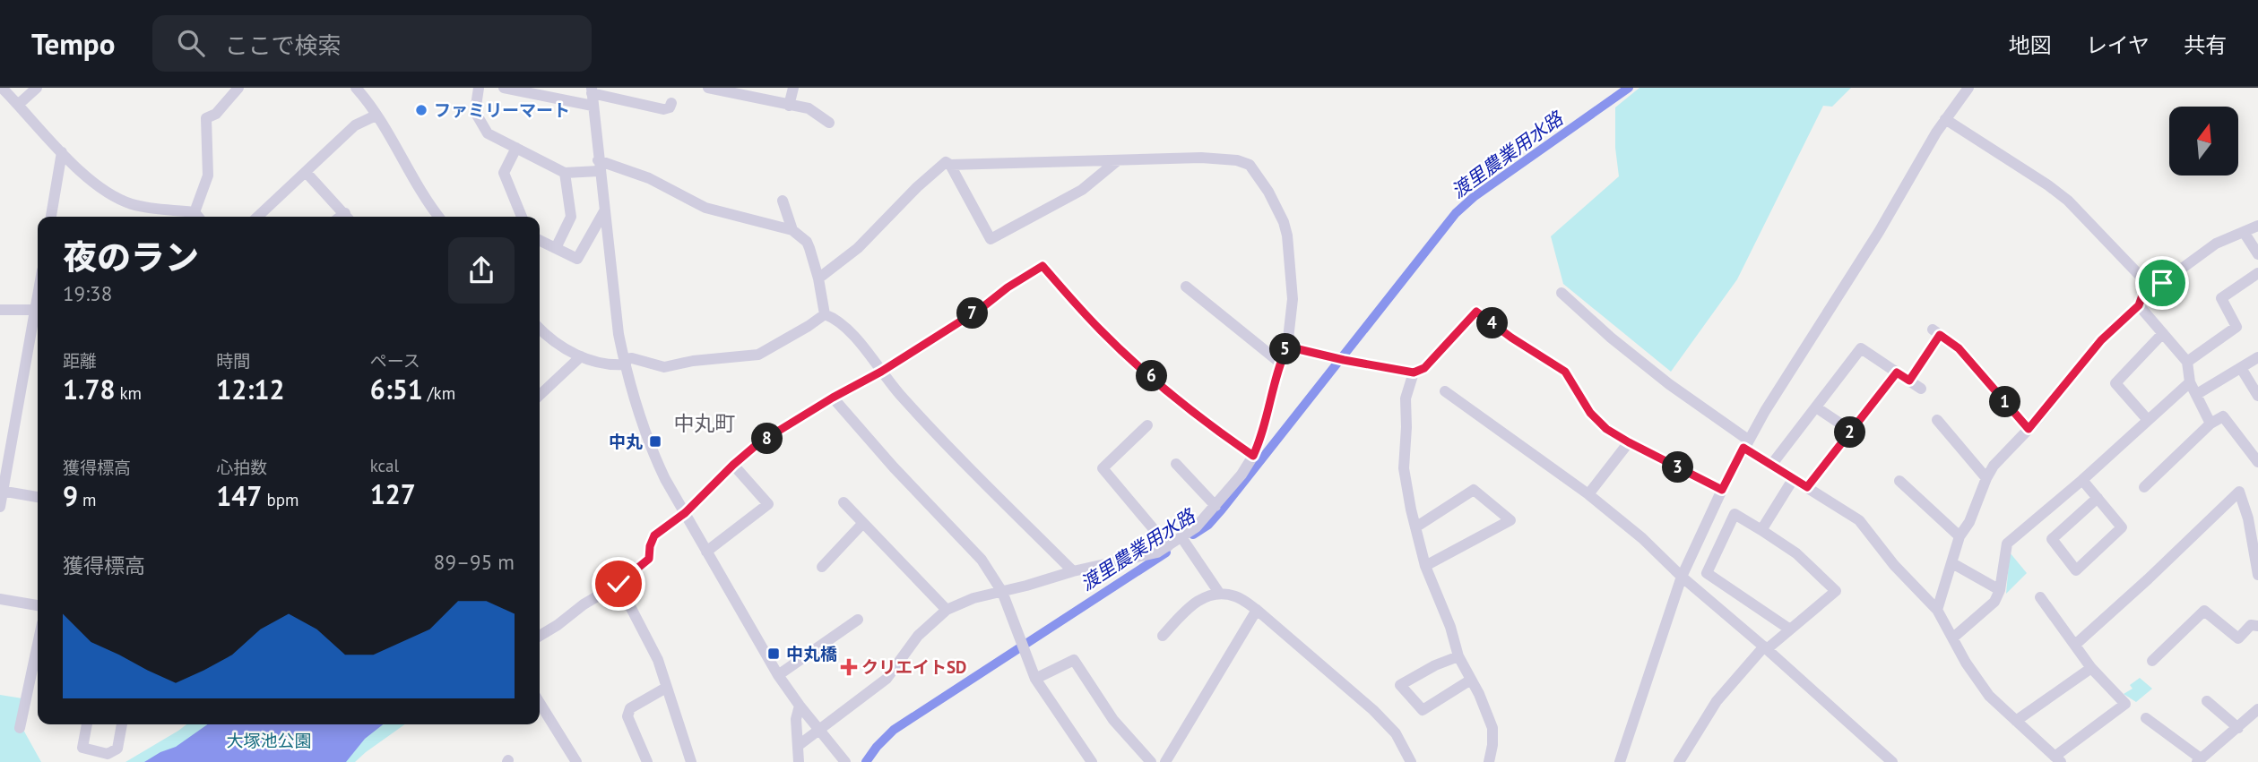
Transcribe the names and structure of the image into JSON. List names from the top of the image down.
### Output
{
  "districts": ["中丸町"],
  "water": ["渡里農業用水路"],
  "parks": ["大塚池公園"],
  "places": {
    "other": ["ファミリーマート"],
    "transit": ["中丸", "中丸橋"],
    "health": ["クリエイトSD"]
  },
  "north": "top",
  "page": {
    "header": "Tempo",
    "search": "ここで検索",
    "nav": ["地図", "レイヤ", "共有"],
    "heading": ["夜のラン", "19:38"],
    "pins": [
      "7",
      "4",
      "5",
      "6",
      "1",
      "2",
      "8",
      "3"
    ],
    "stats": [
      ["距離", "1.78 km"],
      ["時間", "12:12"],
      ["ペース", "6:51 /km"],
      ["獲得標高", "9 m"],
      ["心拍数", "147 bpm"],
      ["kcal", "127"]
    ],
    "chart": ["獲得標高", "89–95 m"]
  }
}
